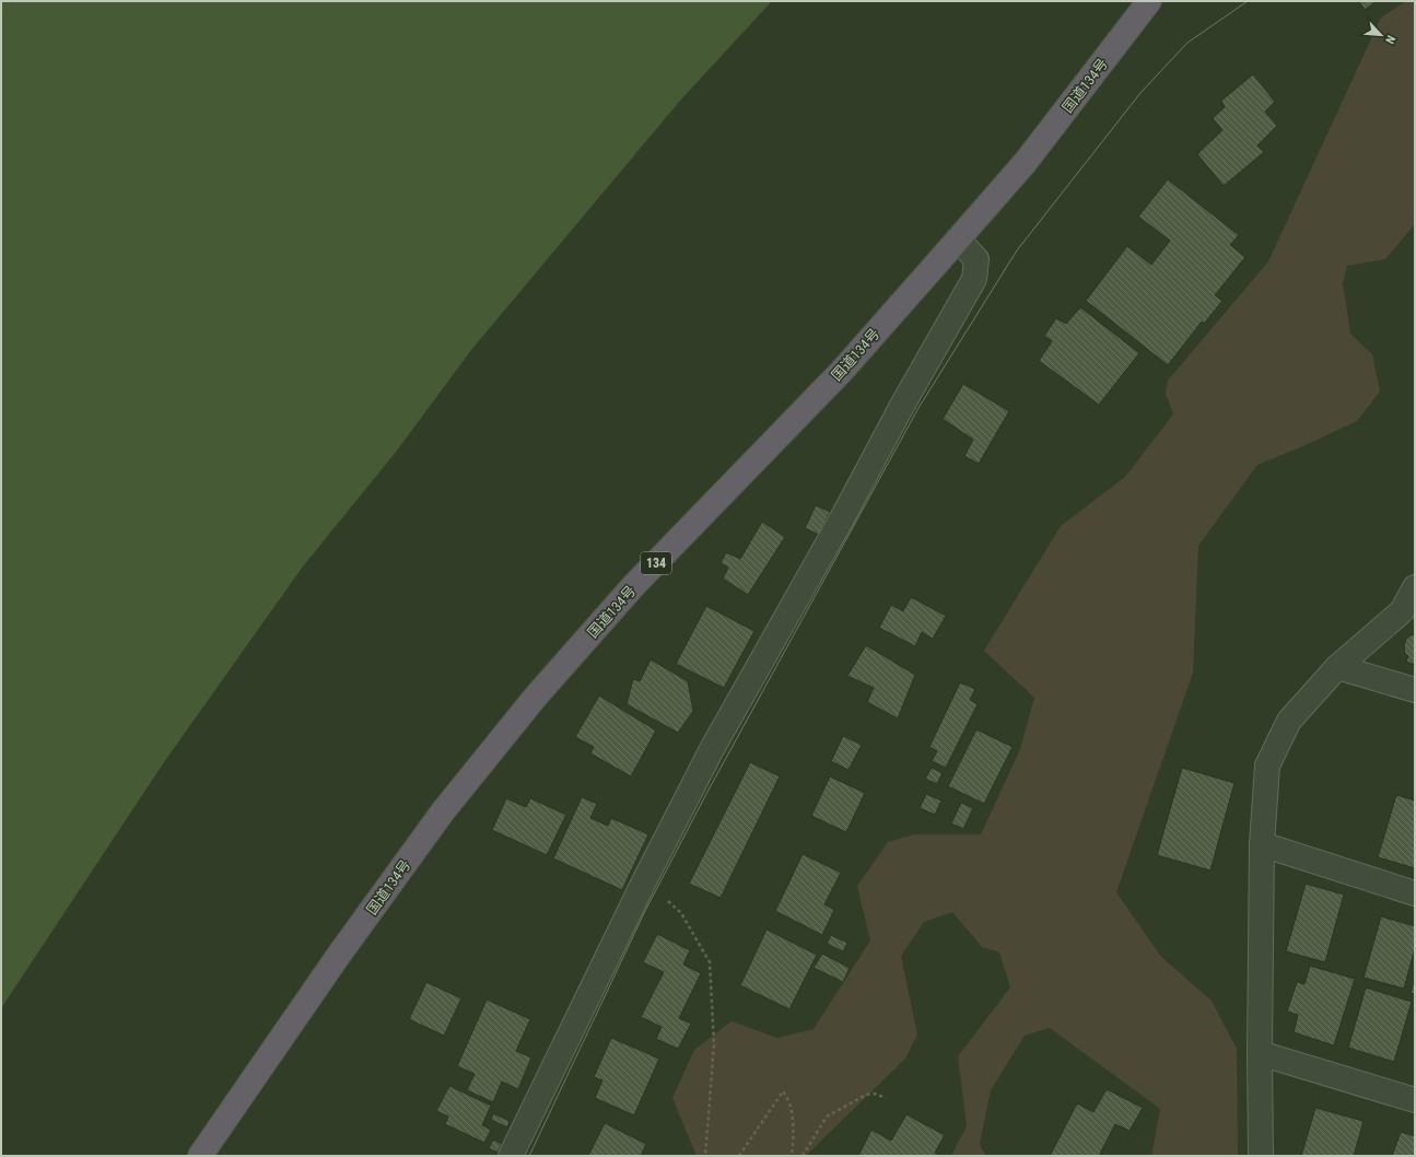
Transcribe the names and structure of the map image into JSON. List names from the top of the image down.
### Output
{
  "streets": {
    "highway": ["国道134号", "134"]
  },
  "north": "bottom right"
}
